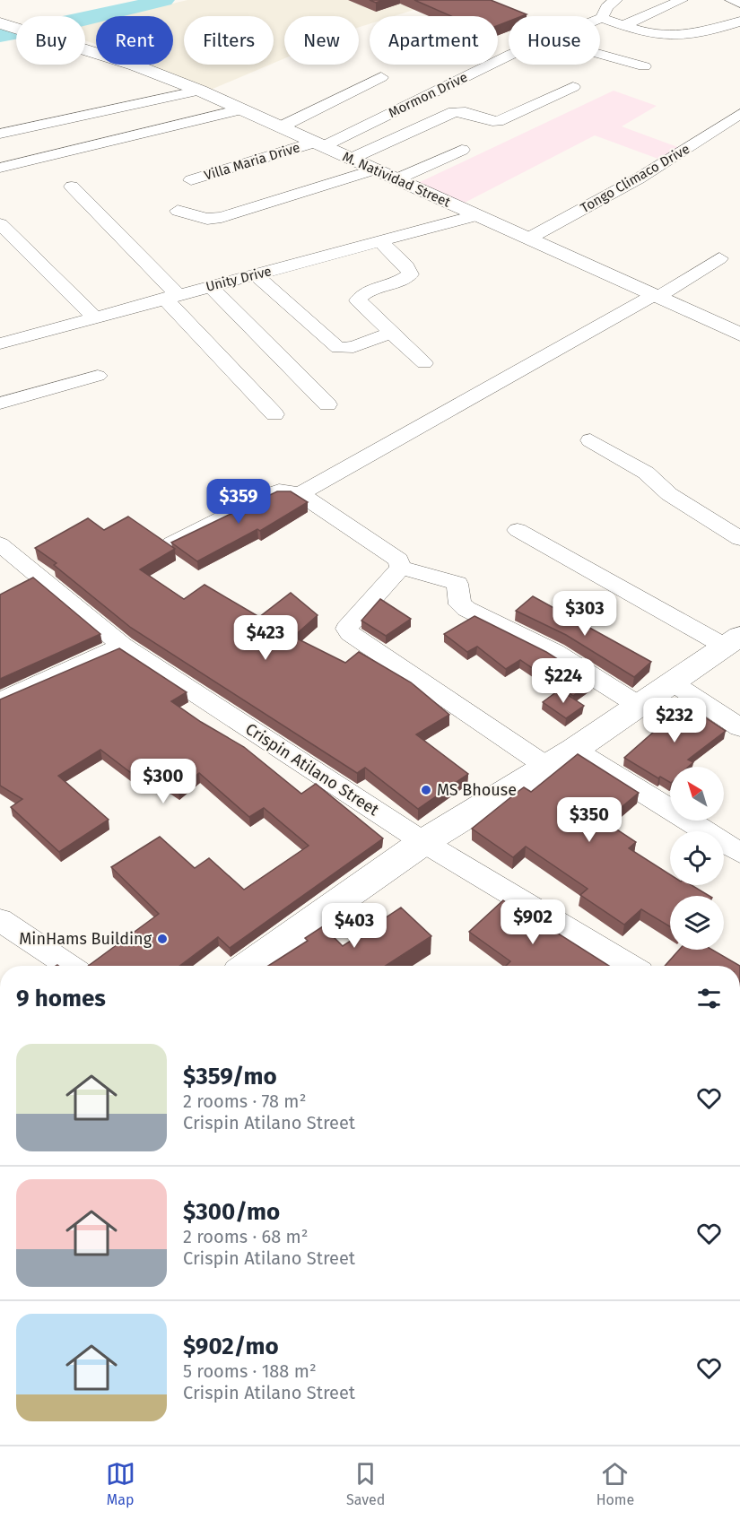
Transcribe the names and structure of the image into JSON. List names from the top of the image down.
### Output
{
  "streets": {
    "street": [
      "Mormon Drive",
      "Villa Maria Drive",
      "Tongo Climaco Drive",
      "M. Natividad Street",
      "Unity Drive",
      "Crispin Atilano Street"
    ]
  },
  "crossings": [
    ["Mormon Drive", "Villa Maria Drive"],
    ["Mormon Drive", "M. Natividad Street"],
    ["Villa Maria Drive", "M. Natividad Street"],
    ["Tongo Climaco Drive", "M. Natividad Street"],
    ["M. Natividad Street", "Unity Drive"]
  ],
  "places": ["MS Bhouse", "MinHams Building"],
  "north": "top left",
  "page": {
    "chip": [
      "Buy",
      "Rent",
      "Filters",
      "New",
      "Apartment",
      "House"
    ],
    "price": [
      "$359",
      "$303",
      "$423",
      "$224",
      "$232",
      "$300",
      "$350",
      "$902",
      "$403"
    ],
    "heading": "9 homes",
    "list": [
      {
        "name": "$359/mo",
        "note": "2 rooms · 78 m² · Crispin Atilano Street"
      },
      {
        "name": "$300/mo",
        "note": "2 rooms · 68 m² · Crispin Atilano Street"
      },
      {
        "name": "$902/mo",
        "note": "5 rooms · 188 m² · Crispin Atilano Street"
      }
    ],
    "tabs": ["Map", "Saved", "Home"]
  }
}
